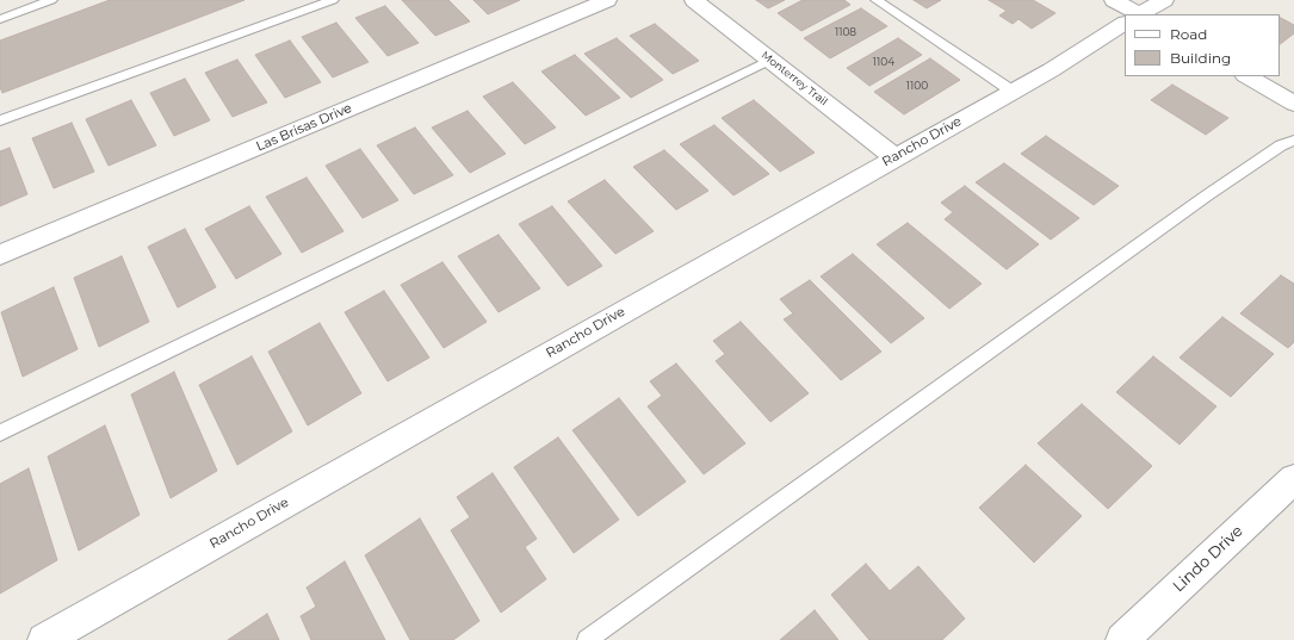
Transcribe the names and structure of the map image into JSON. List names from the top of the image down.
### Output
{
  "streets": {
    "street": [
      "Monterrey Trail",
      "Las Brisas Drive",
      "Rancho Drive",
      "Lindo Drive"
    ]
  },
  "crossings": [
    ["Monterrey Trail", "Rancho Drive"]
  ],
  "house_numbers": ["1108", "1104", "1100"],
  "legend": ["Road", "Building"]
}
